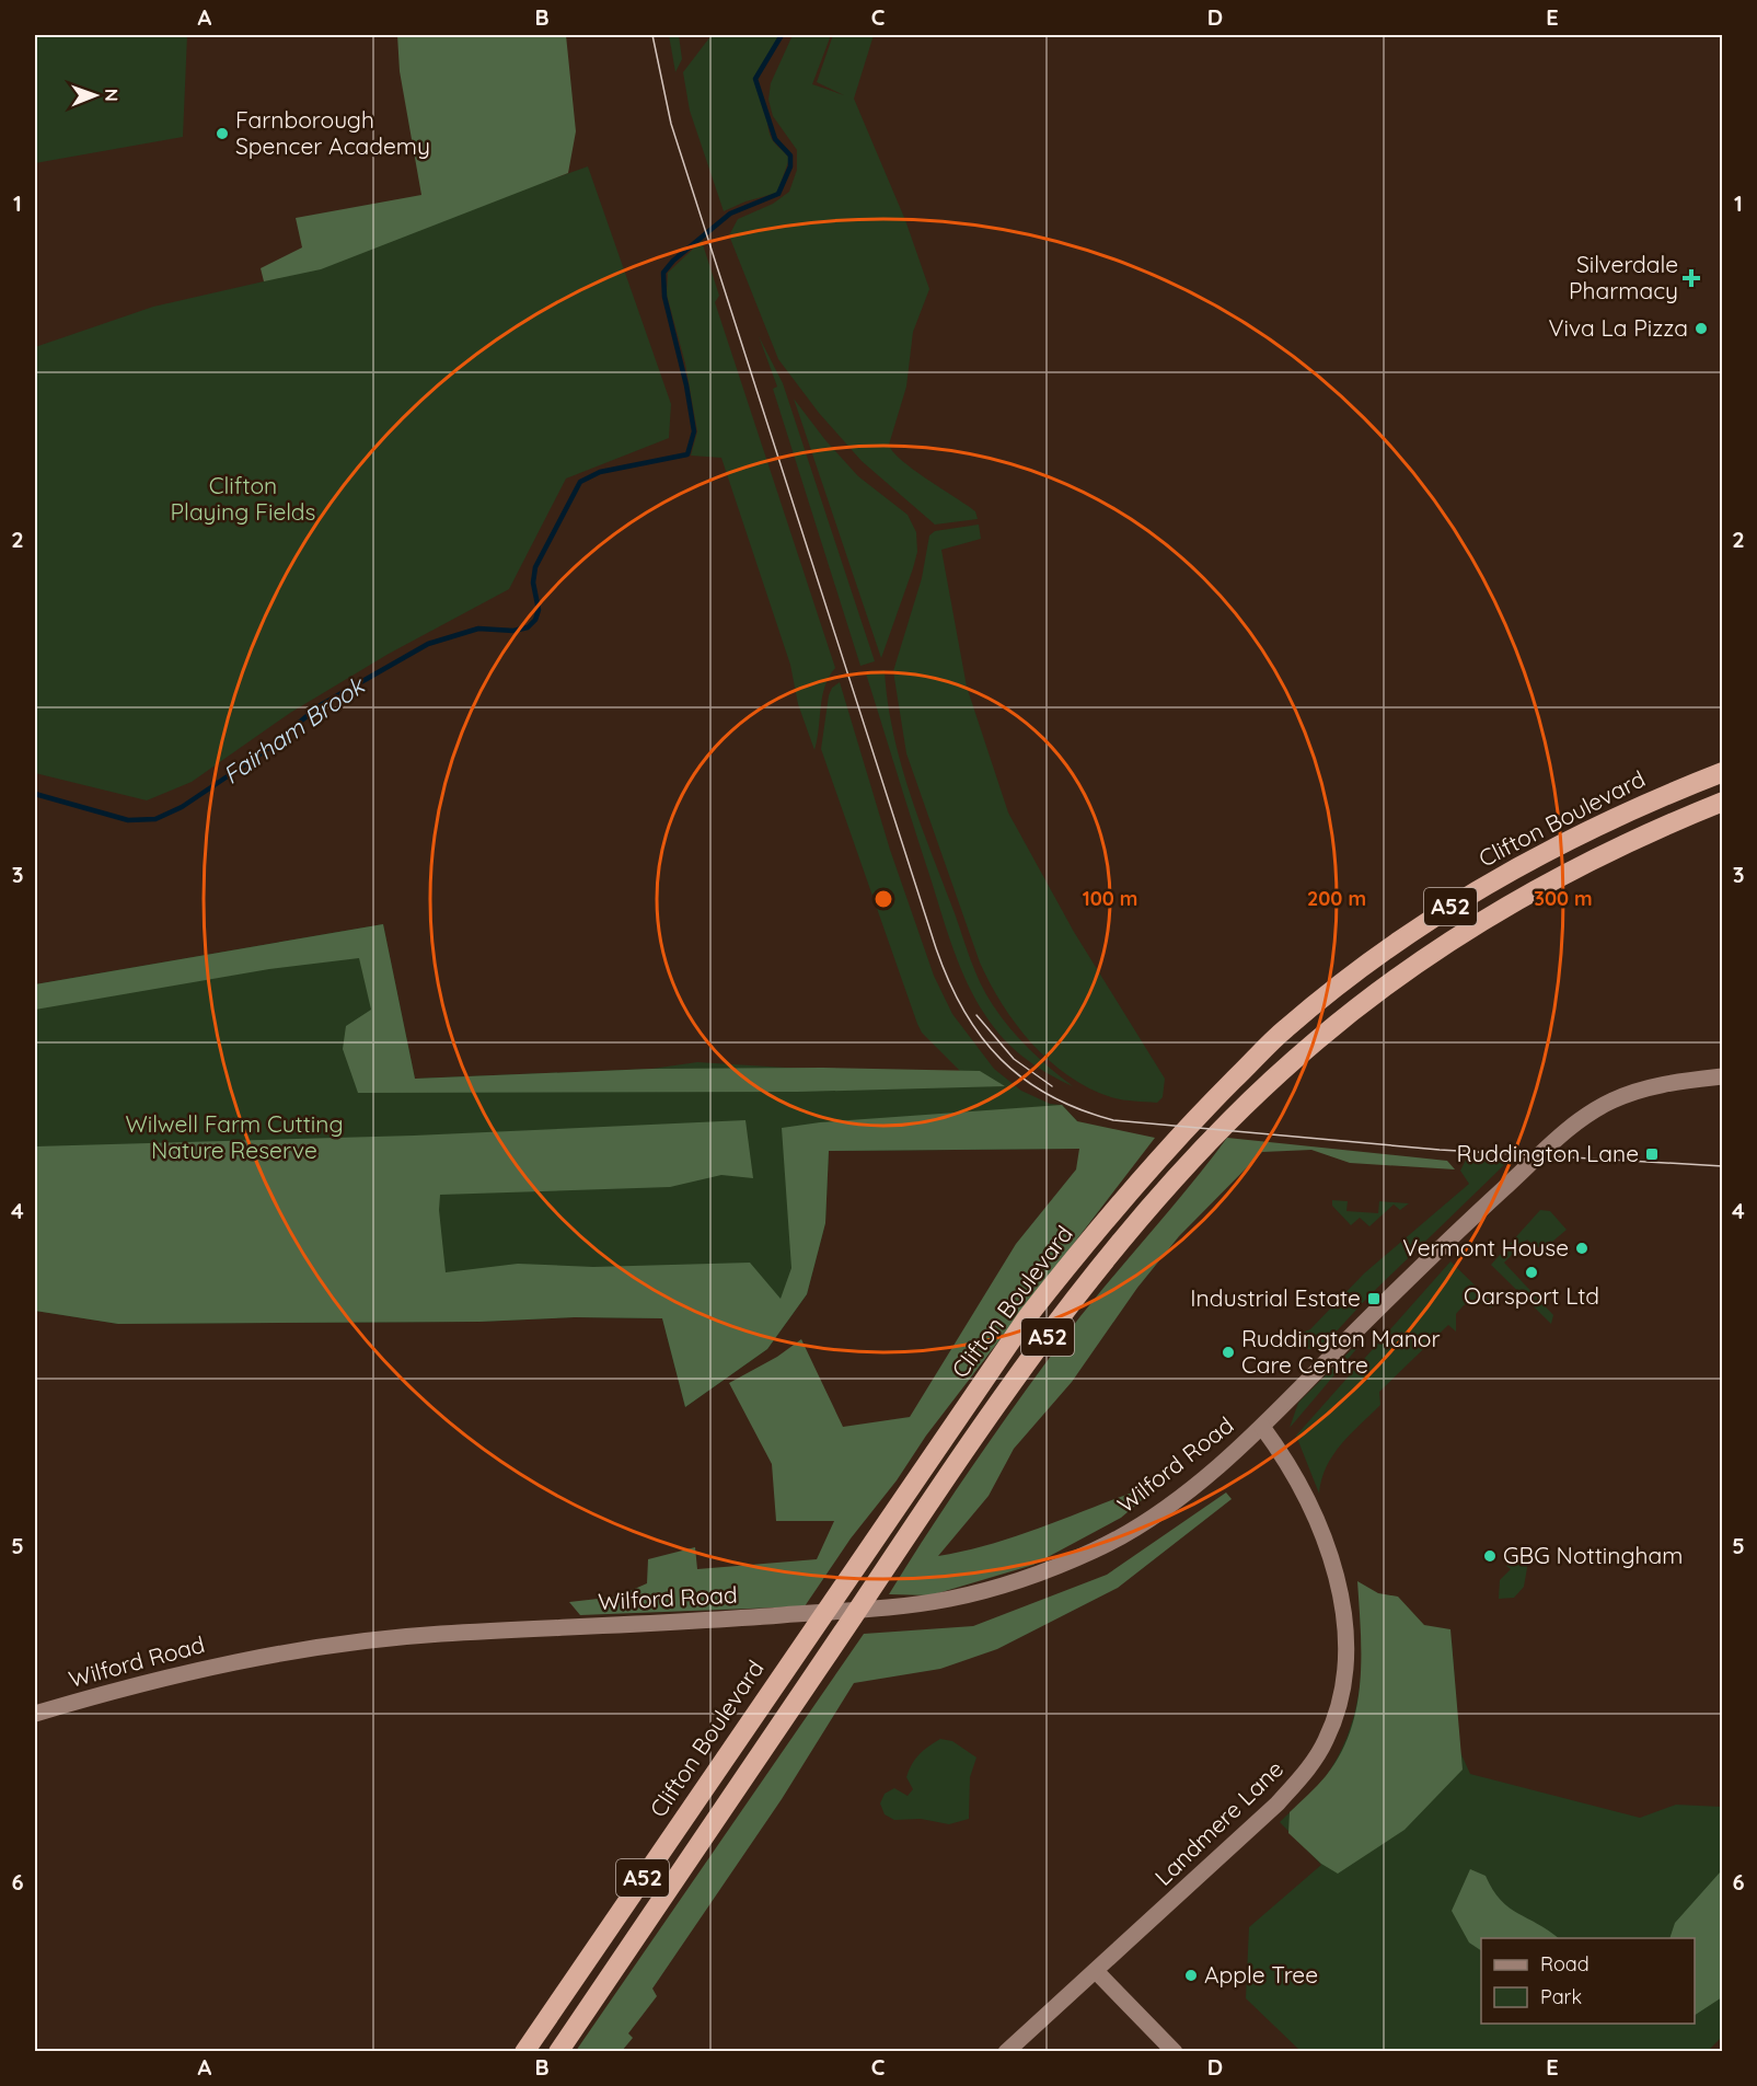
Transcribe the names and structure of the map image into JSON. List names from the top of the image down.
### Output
{
  "streets": {
    "highway": ["Clifton Boulevard", "A52"],
    "main road": ["Wilford Road", "Landmere Lane"]
  },
  "crossings": [
    ["Wilford Road", "Landmere Lane"]
  ],
  "water": ["Fairham Brook"],
  "parks": ["Clifton Playing Fields", "Wilwell Farm Cutting Nature Reserve"],
  "places": {
    "other": [
      "Farnborough Spencer Academy",
      "Viva La Pizza",
      "Vermont House",
      "Oarsport Ltd",
      "Ruddington Manor Care Centre",
      "GBG Nottingham",
      "Apple Tree"
    ],
    "health": ["Silverdale Pharmacy"],
    "transit": ["Ruddington Lane", "Industrial Estate"]
  },
  "legend": ["Road", "Park"],
  "north": "right",
  "grid": {
    "columns": [
      "A",
      "B",
      "C",
      "D",
      "E"
    ],
    "rows": [
      "1",
      "2",
      "3",
      "4",
      "5",
      "6"
    ]
  },
  "rings": ["100 m", "200 m", "300 m"]
}
